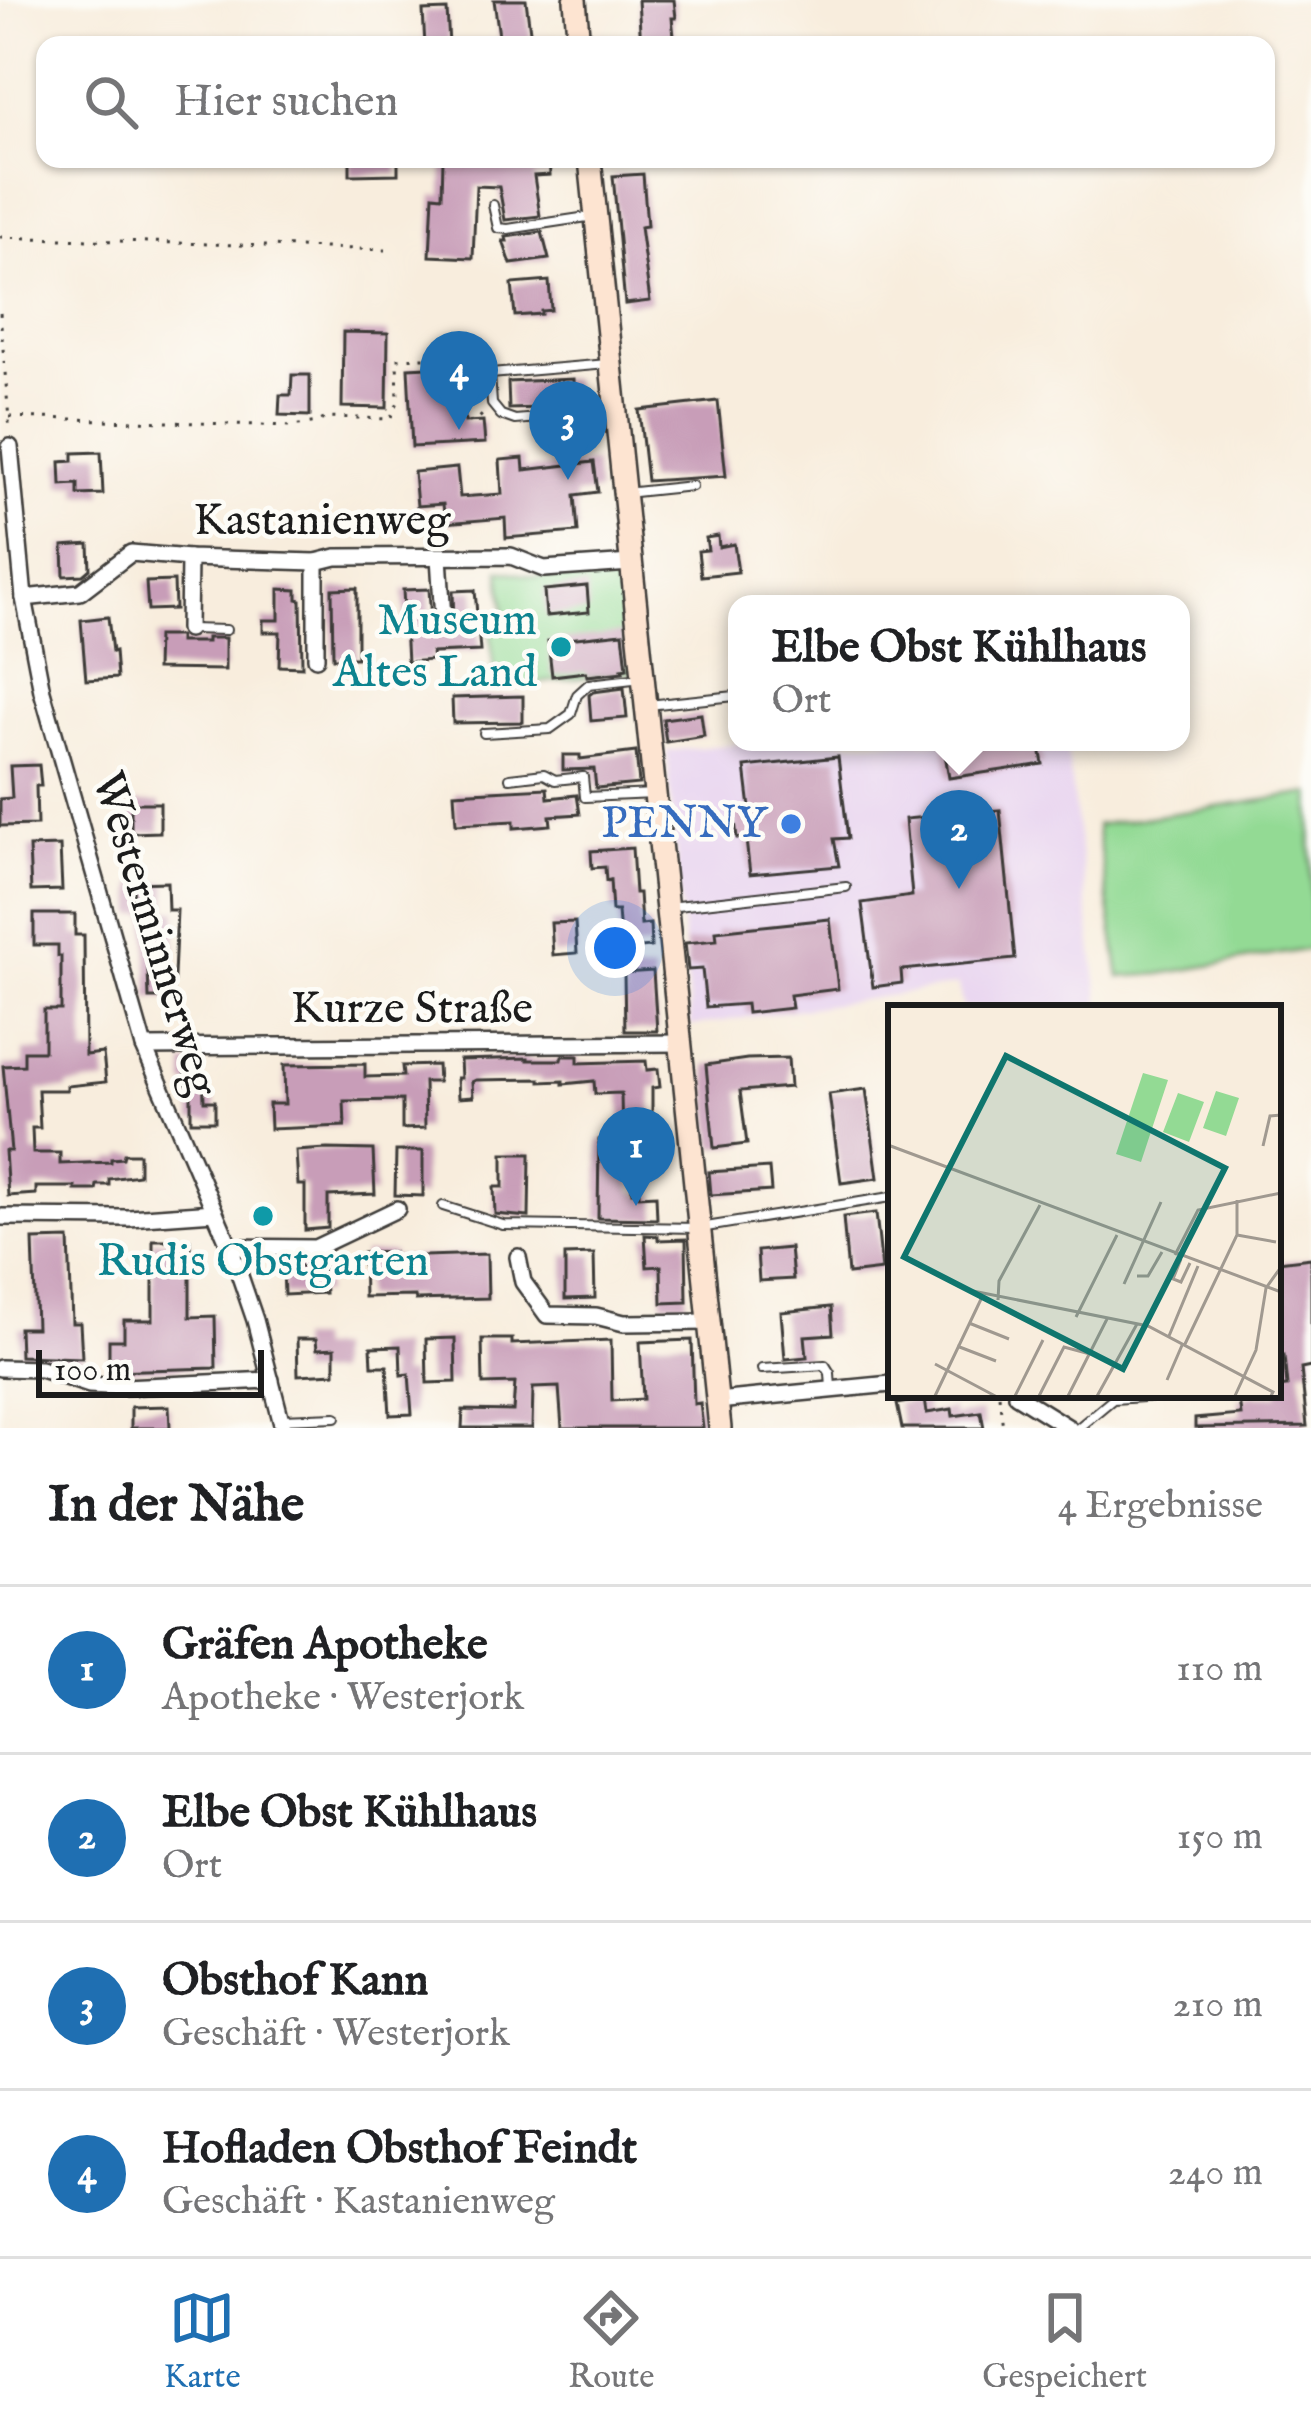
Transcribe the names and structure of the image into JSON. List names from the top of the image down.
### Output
{
  "streets": {
    "street": ["Kastanienweg", "Westerminnerweg", "Kurze Straße"]
  },
  "crossings": [
    ["Kastanienweg", "Westerminnerweg"],
    ["Westerminnerweg", "Kurze Straße"]
  ],
  "places": ["Museum Altes Land", "PENNY", "Rudis Obstgarten"],
  "scale_bar": "100 m",
  "page": {
    "search": "Hier suchen",
    "pins": [
      "4",
      "3",
      "2",
      "1"
    ],
    "popup": ["Elbe Obst Kühlhaus", "Ort"],
    "scale": "100 m",
    "heading": ["In der Nähe", "4 Ergebnisse"],
    "list": [
      {
        "mark": "1",
        "name": "Gräfen Apotheke",
        "note": "Apotheke · Westerjork",
        "value": "110 m"
      },
      {
        "mark": "2",
        "name": "Elbe Obst Kühlhaus",
        "note": "Ort",
        "value": "150 m"
      },
      {
        "mark": "3",
        "name": "Obsthof Kann",
        "note": "Geschäft · Westerjork",
        "value": "210 m"
      },
      {
        "mark": "4",
        "name": "Hofladen Obsthof Feindt",
        "note": "Geschäft · Kastanienweg",
        "value": "240 m"
      }
    ],
    "nav": ["Karte", "Route", "Gespeichert"]
  }
}
